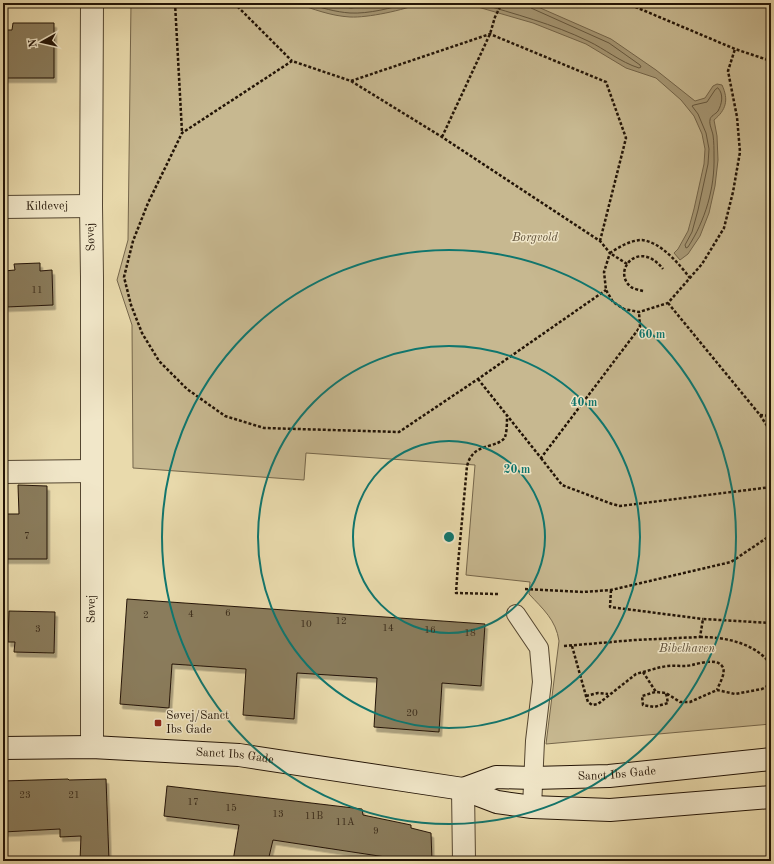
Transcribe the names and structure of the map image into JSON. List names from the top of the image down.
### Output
{
  "streets": {
    "main road": ["Kildevej", "Søvej", "Sanct Ibs Gade"]
  },
  "crossings": [
    ["Kildevej", "Søvej"],
    ["Søvej", "Sanct Ibs Gade"]
  ],
  "parks": ["Borgvold", "Bibelhaven"],
  "places": {
    "transit": ["Søvej/Sanct Ibs Gade"]
  },
  "house_numbers": [
    "11",
    "7",
    "6",
    "4",
    "2",
    "12",
    "10",
    "14",
    "3",
    "16",
    "18",
    "20",
    "23",
    "21",
    "17",
    "15",
    "13",
    "11B",
    "11A",
    "9"
  ],
  "north": "left",
  "rings": ["60 m", "40 m", "20 m"]
}
